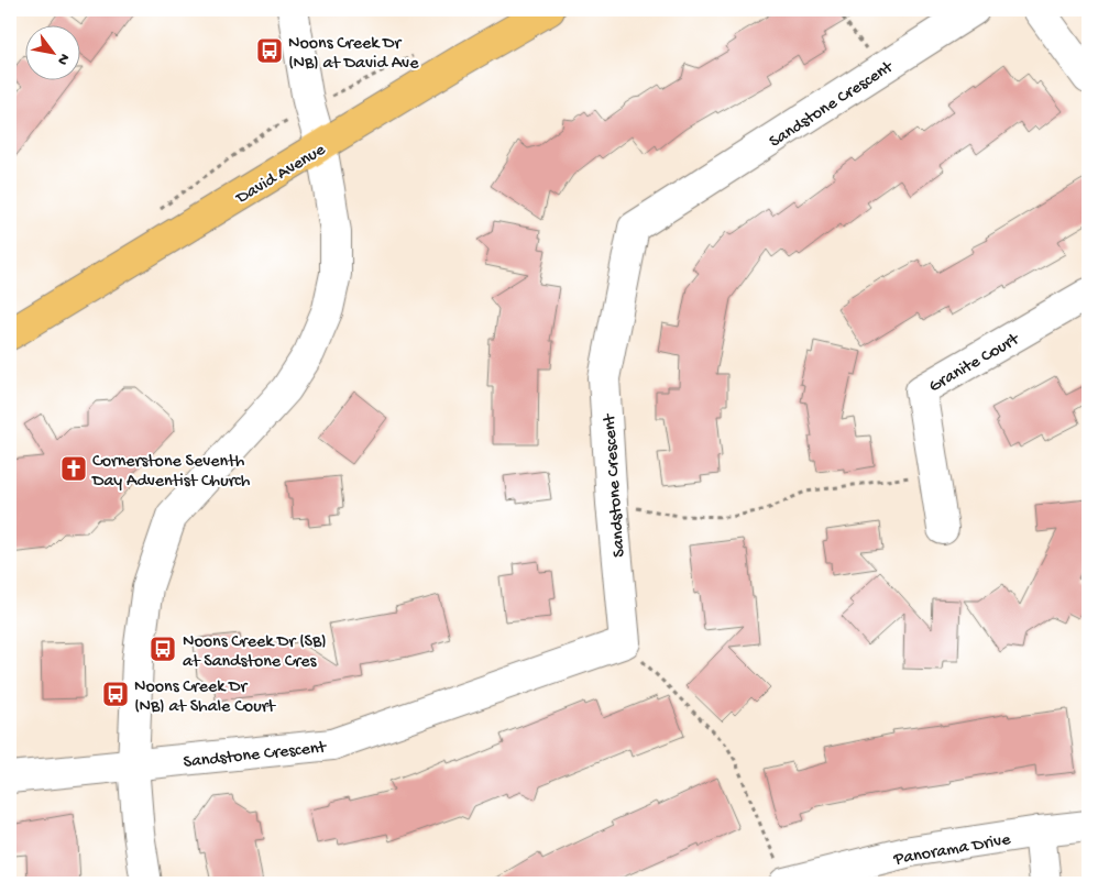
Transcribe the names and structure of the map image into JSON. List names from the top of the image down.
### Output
{
  "streets": {
    "main road": ["David Avenue"],
    "street": ["Sandstone Crescent", "Granite Court", "Panorama Drive"]
  },
  "places": {
    "bus stop": ["Noons Creek Dr (NB) at David Ave", "Noons Creek Dr (SB) at Sandstone Cres", "Noons Creek Dr (NB) at Shale Court"],
    "church": ["Cornerstone Seventh Day Adventist Church"]
  },
  "north": "bottom right"
}
